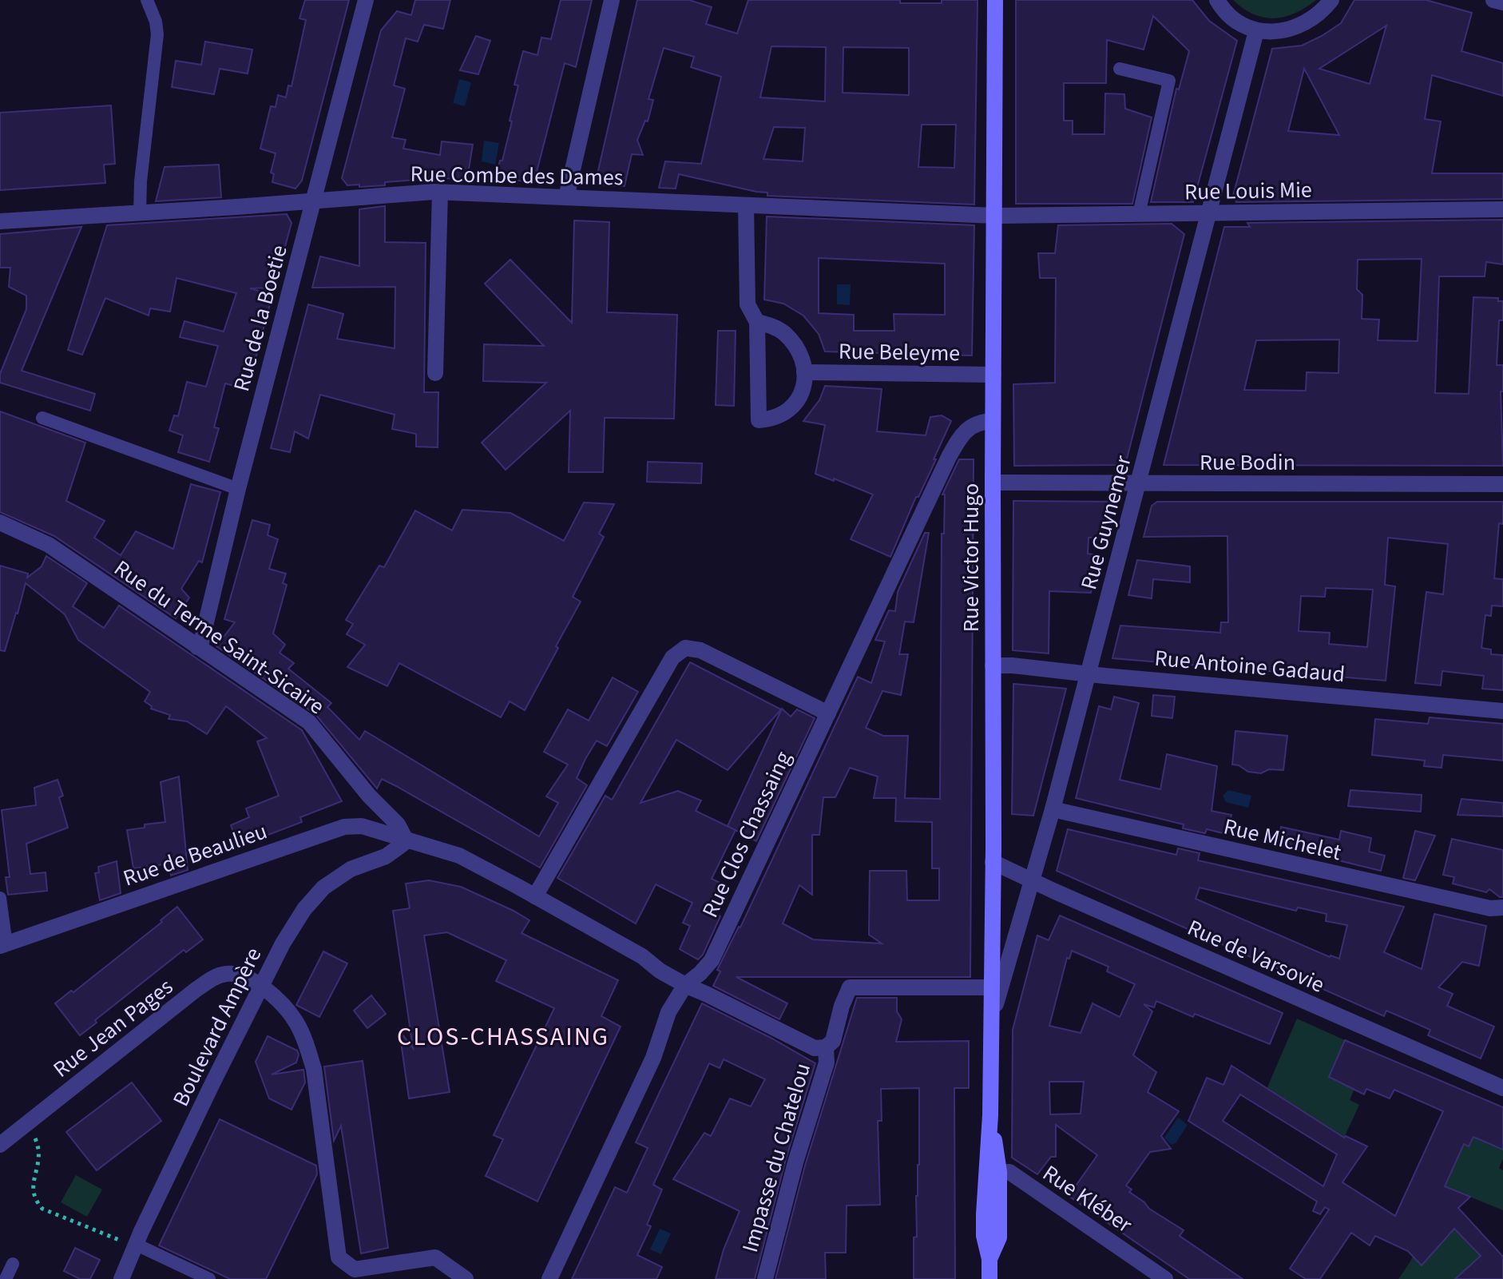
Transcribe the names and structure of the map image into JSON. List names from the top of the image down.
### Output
{
  "streets": {
    "main road": ["Rue Victor Hugo"],
    "street": [
      "Rue Combe des Dames",
      "Rue Louis Mie",
      "Rue de la Boetie",
      "Rue Beleyme",
      "Rue Bodin",
      "Rue Guynemer",
      "Rue du Terme Saint-Sicaire",
      "Rue Antoine Gadaud",
      "Rue Clos Chassaing",
      "Rue Michelet",
      "Rue de Beaulieu",
      "Rue de Varsovie",
      "Boulevard Ampère",
      "Rue Jean Pages",
      "Impasse du Chatelou",
      "Rue Kléber"
    ]
  },
  "crossings": [
    ["Rue Combe des Dames", "Rue Louis Mie"],
    ["Rue Combe des Dames", "Rue de la Boetie"],
    ["Rue Combe des Dames", "Rue Victor Hugo"],
    ["Rue Louis Mie", "Rue Guynemer"],
    ["Rue Louis Mie", "Rue Victor Hugo"],
    ["Rue de la Boetie", "Rue du Terme Saint-Sicaire"],
    ["Rue Beleyme", "Rue Victor Hugo"],
    ["Rue Bodin", "Rue Guynemer"],
    ["Rue Bodin", "Rue Victor Hugo"],
    ["Rue Guynemer", "Rue Victor Hugo"],
    ["Rue Guynemer", "Rue Antoine Gadaud"],
    ["Rue Guynemer", "Rue Michelet"],
    ["Rue Guynemer", "Rue de Varsovie"],
    ["Rue Victor Hugo", "Rue Antoine Gadaud"],
    ["Rue Victor Hugo", "Rue Clos Chassaing"],
    ["Rue Victor Hugo", "Rue de Varsovie"],
    ["Rue Victor Hugo", "Impasse du Chatelou"],
    ["Rue Victor Hugo", "Rue Kléber"],
    ["Rue du Terme Saint-Sicaire", "Rue de Beaulieu"],
    ["Rue du Terme Saint-Sicaire", "Boulevard Ampère"],
    ["Rue de Beaulieu", "Boulevard Ampère"],
    ["Boulevard Ampère", "Rue Jean Pages"]
  ],
  "districts": ["CLOS-CHASSAING"]
}
